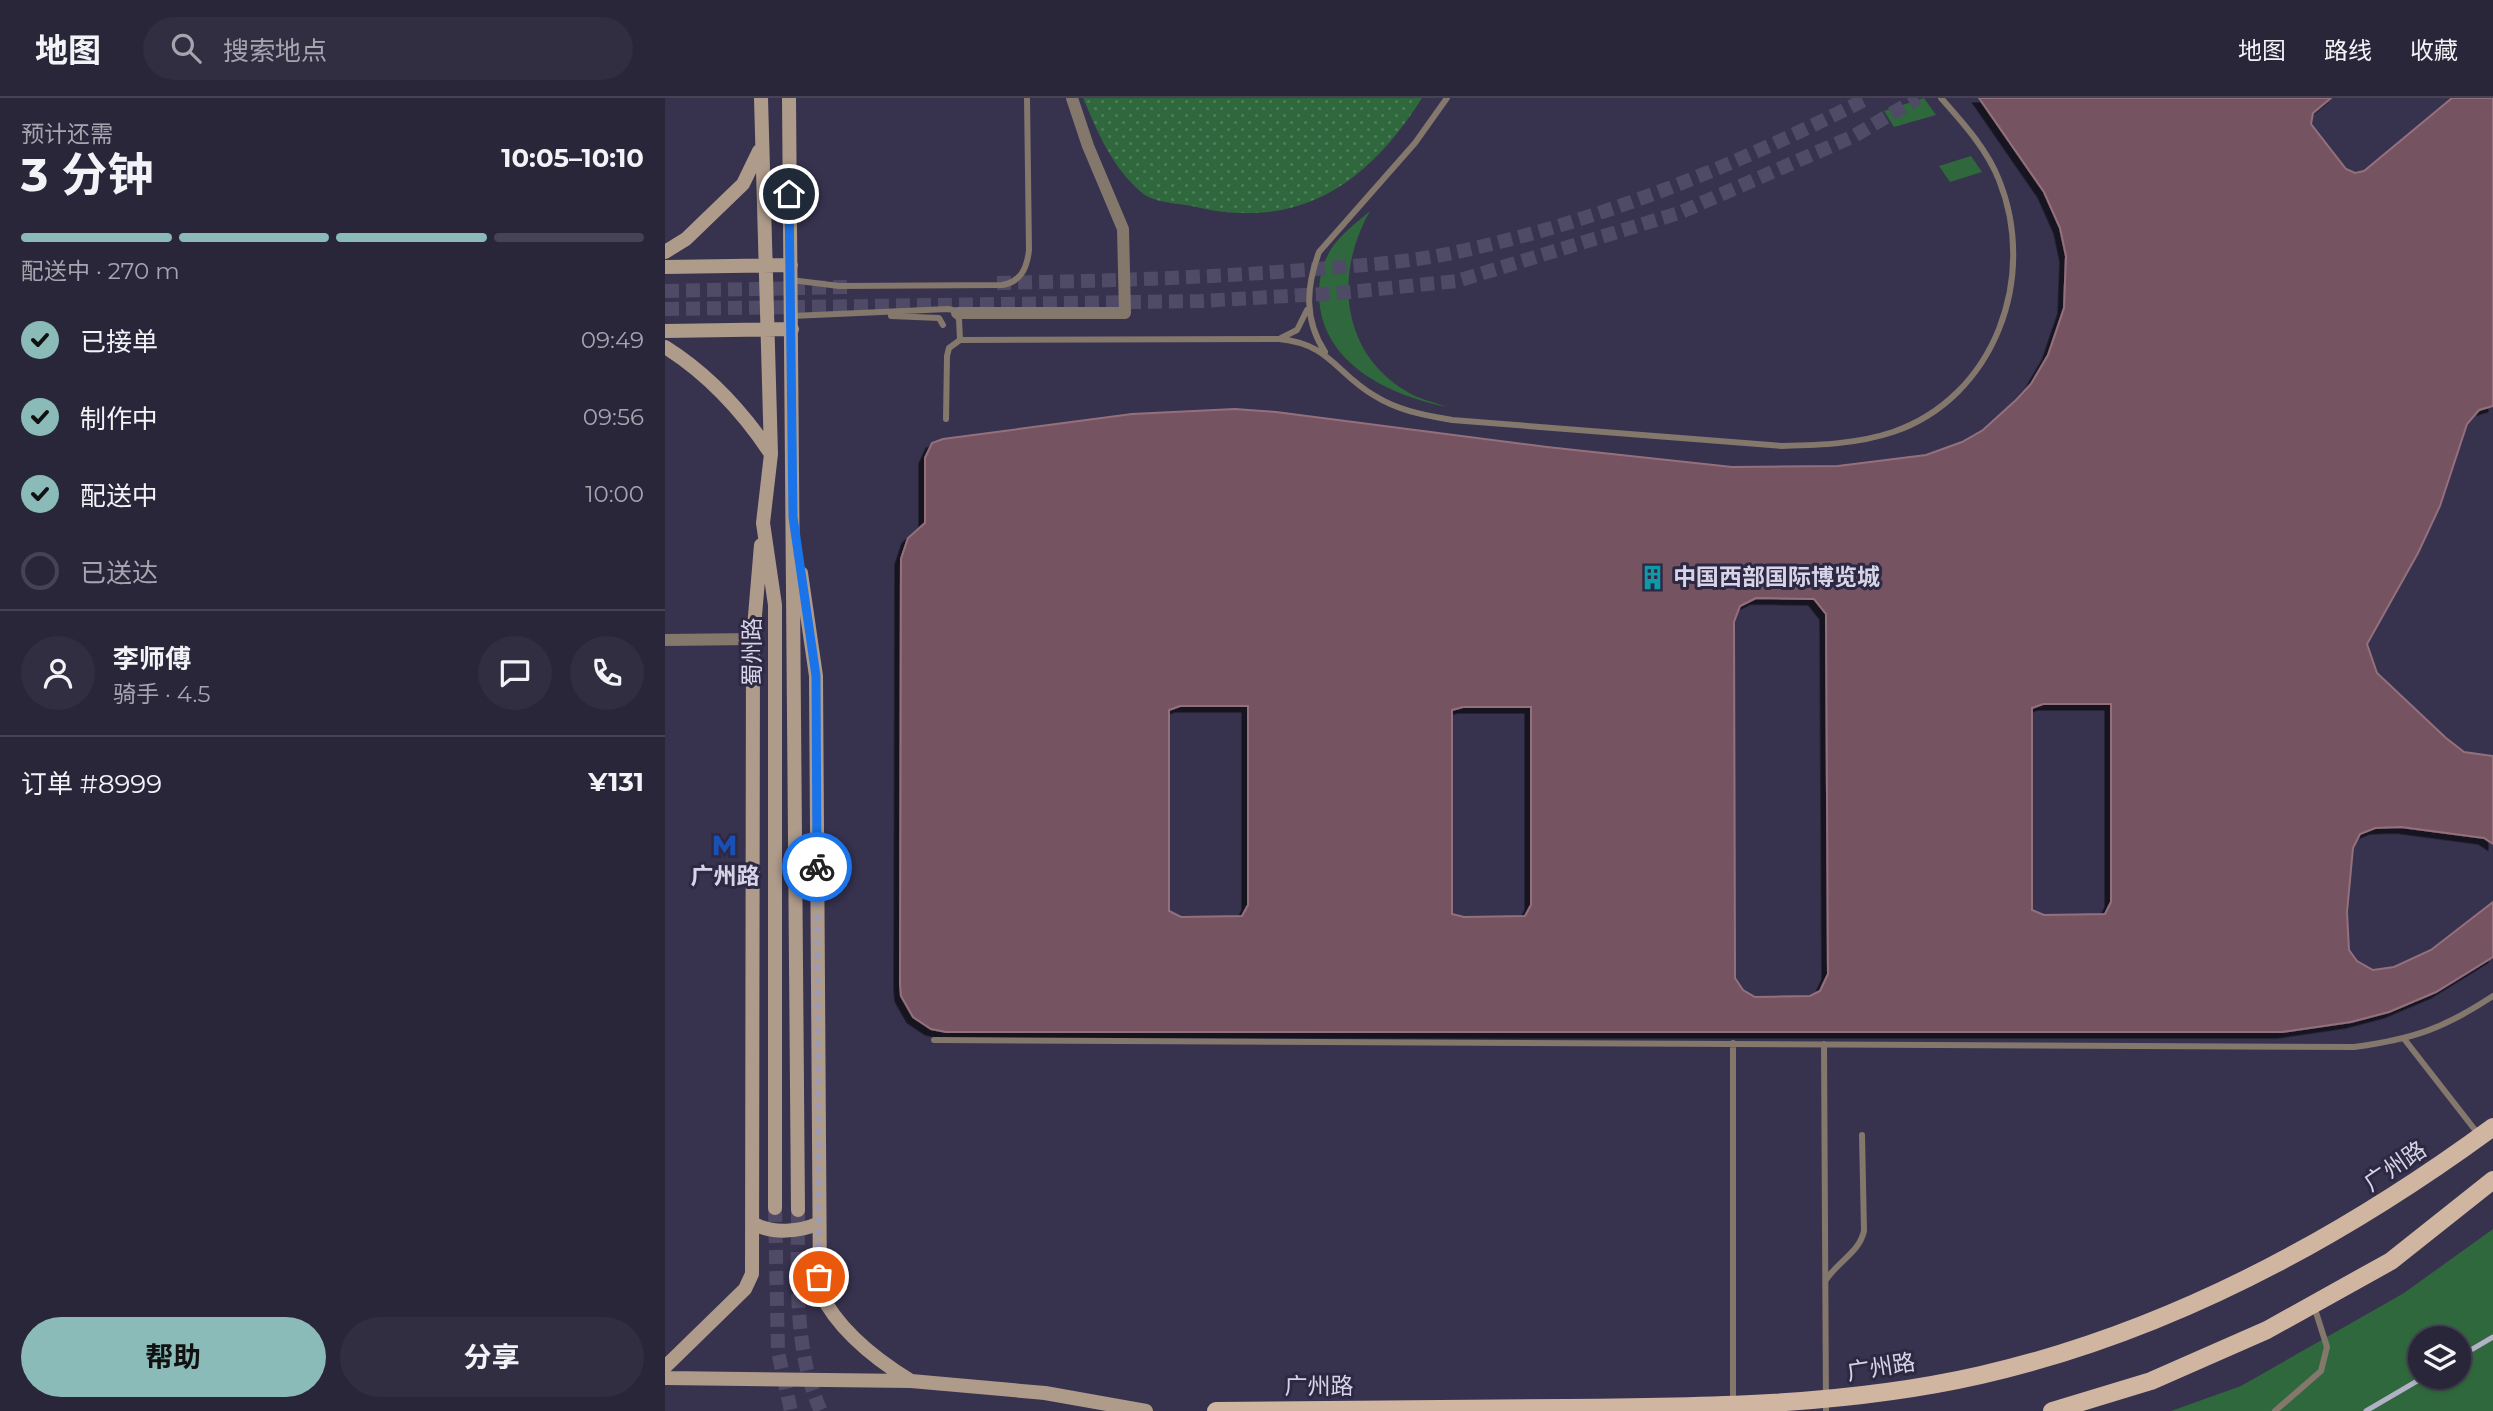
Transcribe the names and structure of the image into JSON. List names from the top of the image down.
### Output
{
  "streets": {
    "main road": ["蜀州路", "广州路"]
  },
  "places": {
    "building": ["中国西部国际博览城"],
    "metro station": ["广州路"]
  },
  "page": {
    "header": "地图",
    "search": "搜索地点",
    "nav": ["地图", "路线", "收藏"],
    "heading": ["3 分钟", "预计还需", "10:05–10:10"],
    "panel": [
      "李师傅",
      "骑手 · 4.5",
      "订单 #8999",
      "¥131"
    ],
    "bar": "配送中 · 270 m",
    "list": [
      ["已接单", "09:49"],
      ["制作中", "09:56"],
      ["配送中", "10:00"],
      "已送达"
    ],
    "buttons": ["帮助", "分享"]
  }
}
